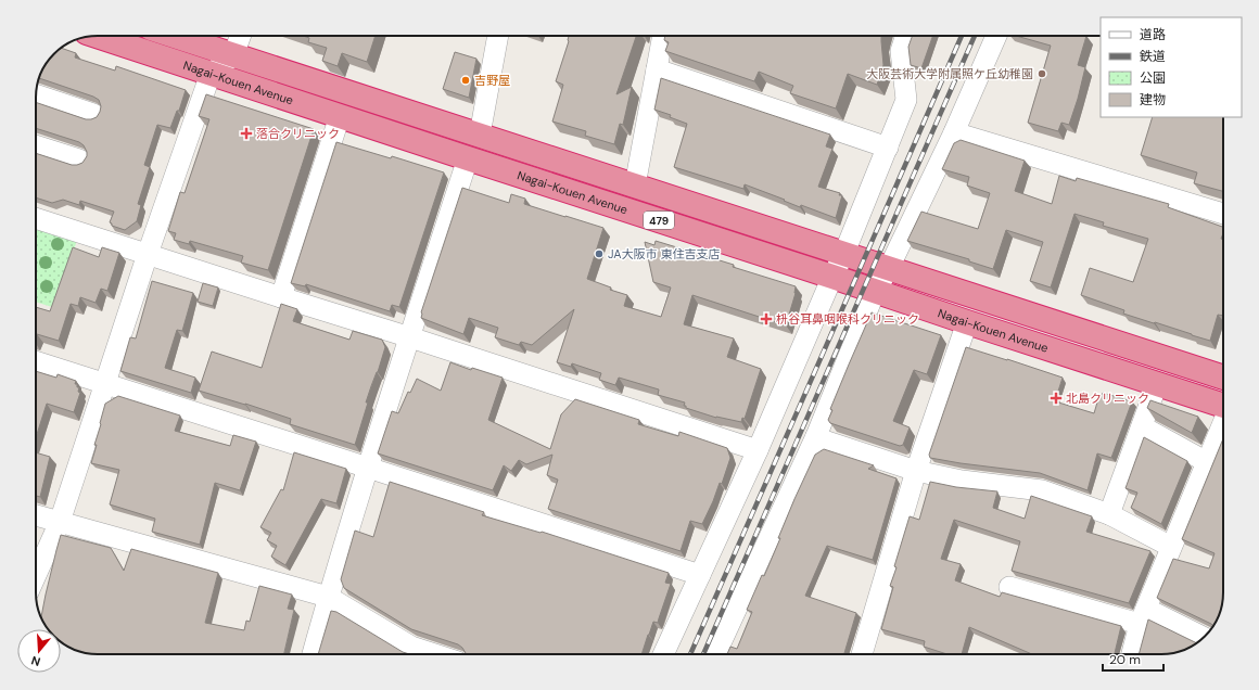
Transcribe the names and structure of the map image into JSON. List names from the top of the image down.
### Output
{
  "streets": {
    "highway": ["Nagai-Kouen Avenue", "479"]
  },
  "places": {
    "other": ["大阪芸術大学附属照ケ丘幼稚園", "吉野屋", "JA大阪市 東住吉支店"],
    "health": ["落合クリニック", "枡谷耳鼻咽喉科クリニック", "北島クリニック"]
  },
  "legend": [
    "道路",
    "鉄道",
    "公園",
    "建物"
  ],
  "scale_bar": "20 m",
  "north": "bottom"
}
